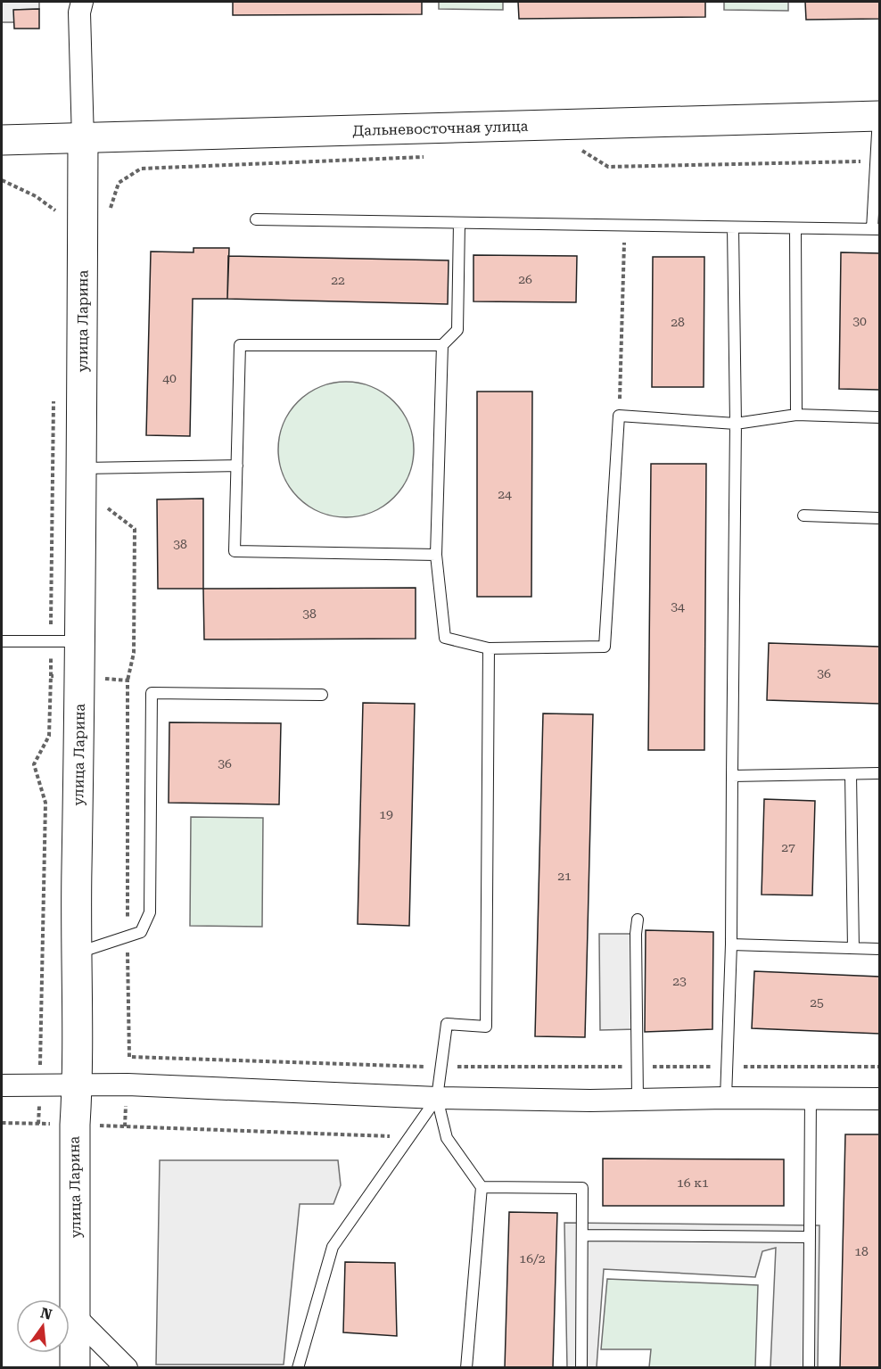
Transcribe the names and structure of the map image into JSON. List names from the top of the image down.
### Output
{
  "streets": {
    "main road": ["Дальневосточная улица", "улица Ларина"]
  },
  "crossings": [
    ["Дальневосточная улица", "улица Ларина"]
  ],
  "house_numbers": [
    "26",
    "22",
    "30",
    "28",
    "40",
    "24",
    "38",
    "34",
    "38",
    "36",
    "36",
    "19",
    "27",
    "21",
    "23",
    "25",
    "16 к1",
    "18",
    "16/2"
  ],
  "north": "top"
}
